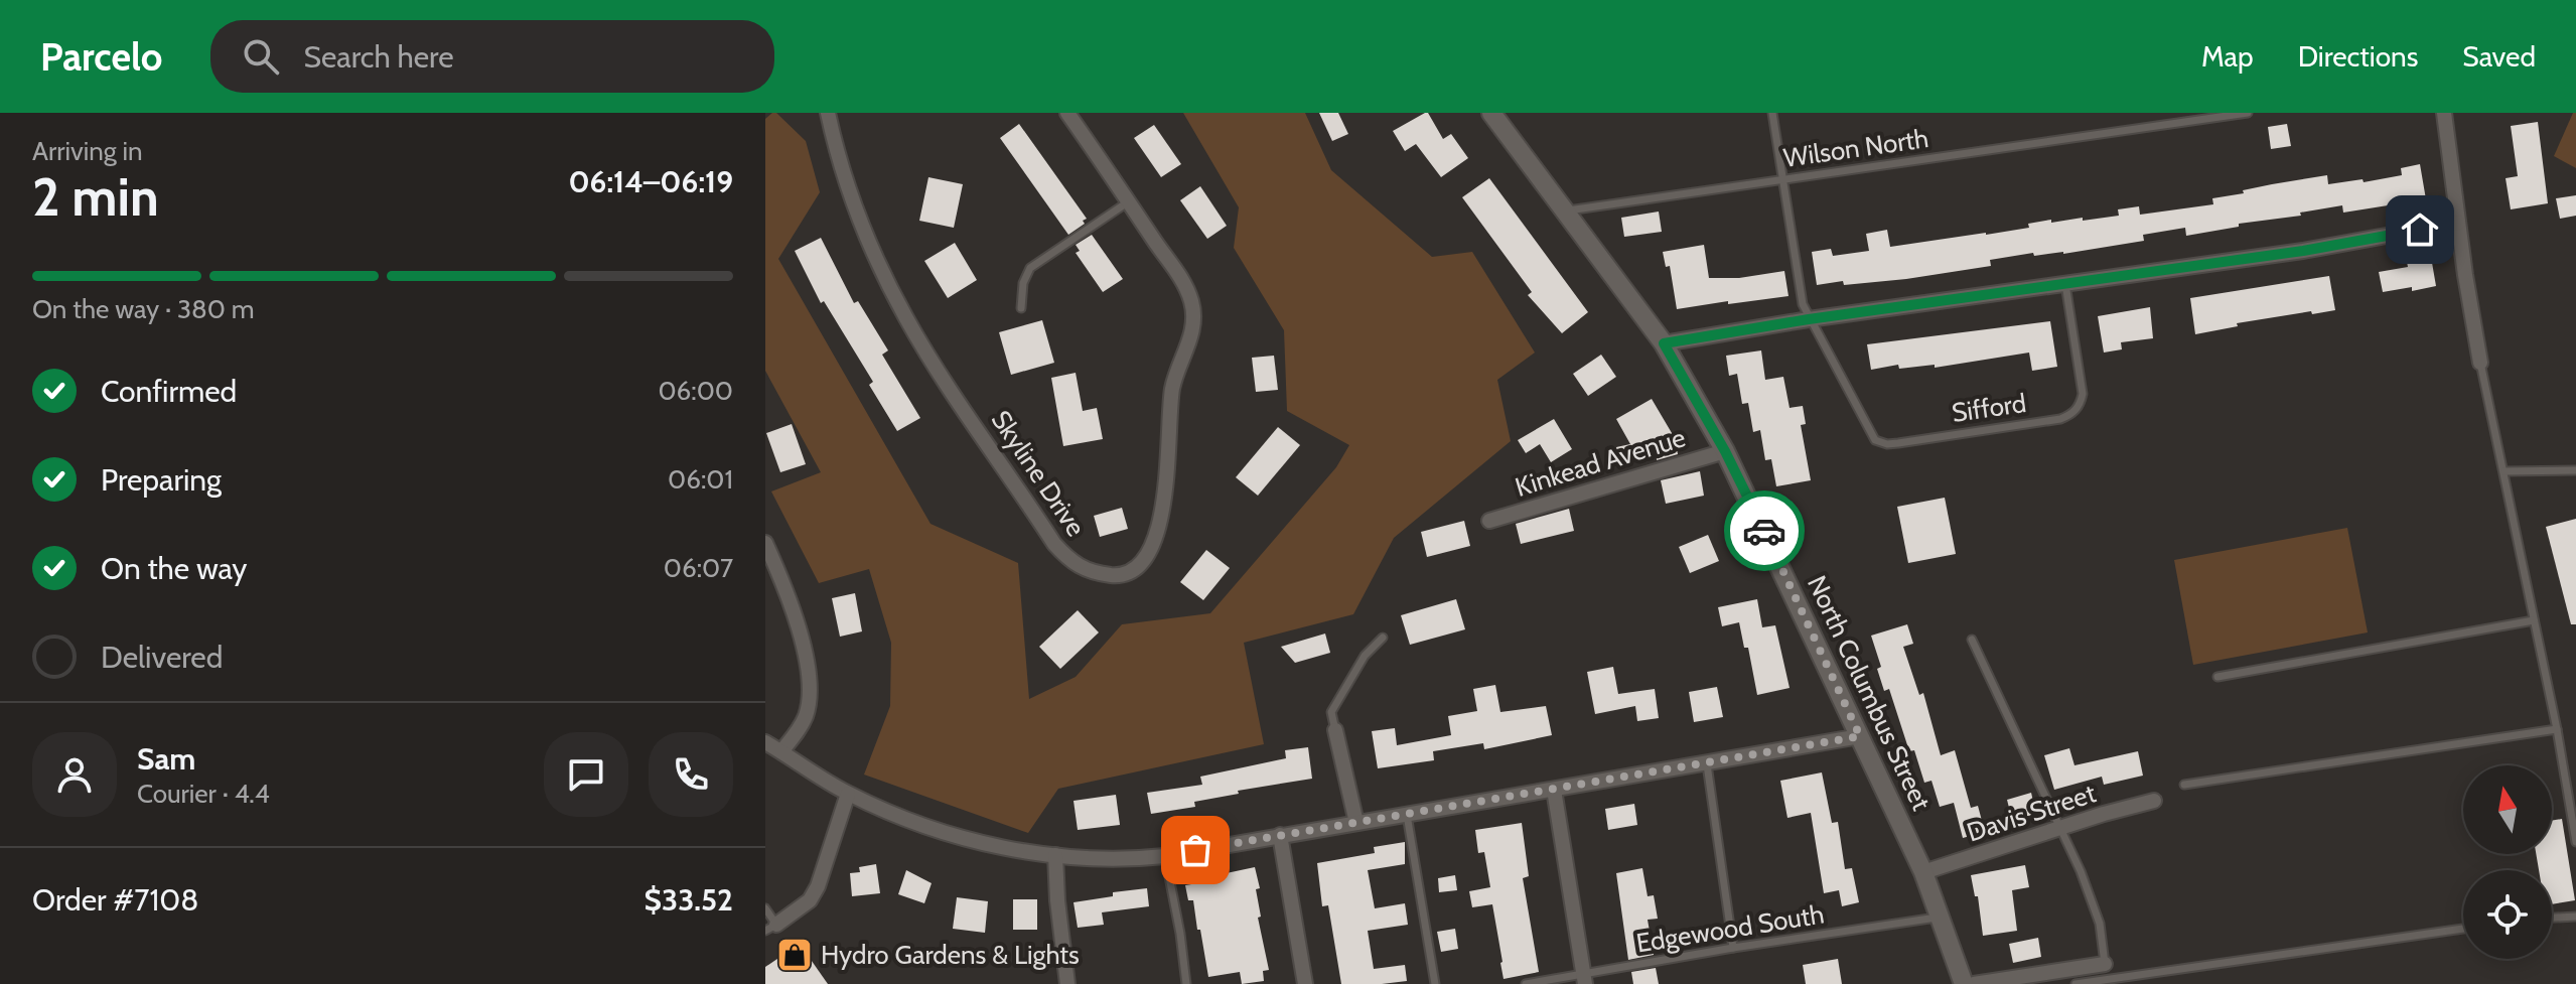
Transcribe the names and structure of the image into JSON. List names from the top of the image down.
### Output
{
  "streets": {
    "main road": ["North Columbus Street"],
    "street": ["Kinkead Avenue", "Skyline Drive", "Davis Street"],
    "lane": ["Wilson North", "Sifford", "Edgewood South"]
  },
  "crossings": [
    ["Wilson North", "North Columbus Street"],
    ["Kinkead Avenue", "North Columbus Street"],
    ["North Columbus Street", "Davis Street"],
    ["North Columbus Street", "Edgewood South"]
  ],
  "places": {
    "shop": ["Hydro Gardens & Lights"]
  },
  "north": "top",
  "page": {
    "header": "Parcelo",
    "search": "Search here",
    "nav": ["Map", "Directions", "Saved"],
    "heading": ["2 min", "Arriving in", "06:14–06:19"],
    "panel": [
      "Sam",
      "Courier · 4.4",
      "Order #7108",
      "$33.52"
    ],
    "bar": "On the way · 380 m",
    "list": [
      ["Confirmed", "06:00"],
      ["Preparing", "06:01"],
      ["On the way", "06:07"],
      "Delivered"
    ]
  }
}
